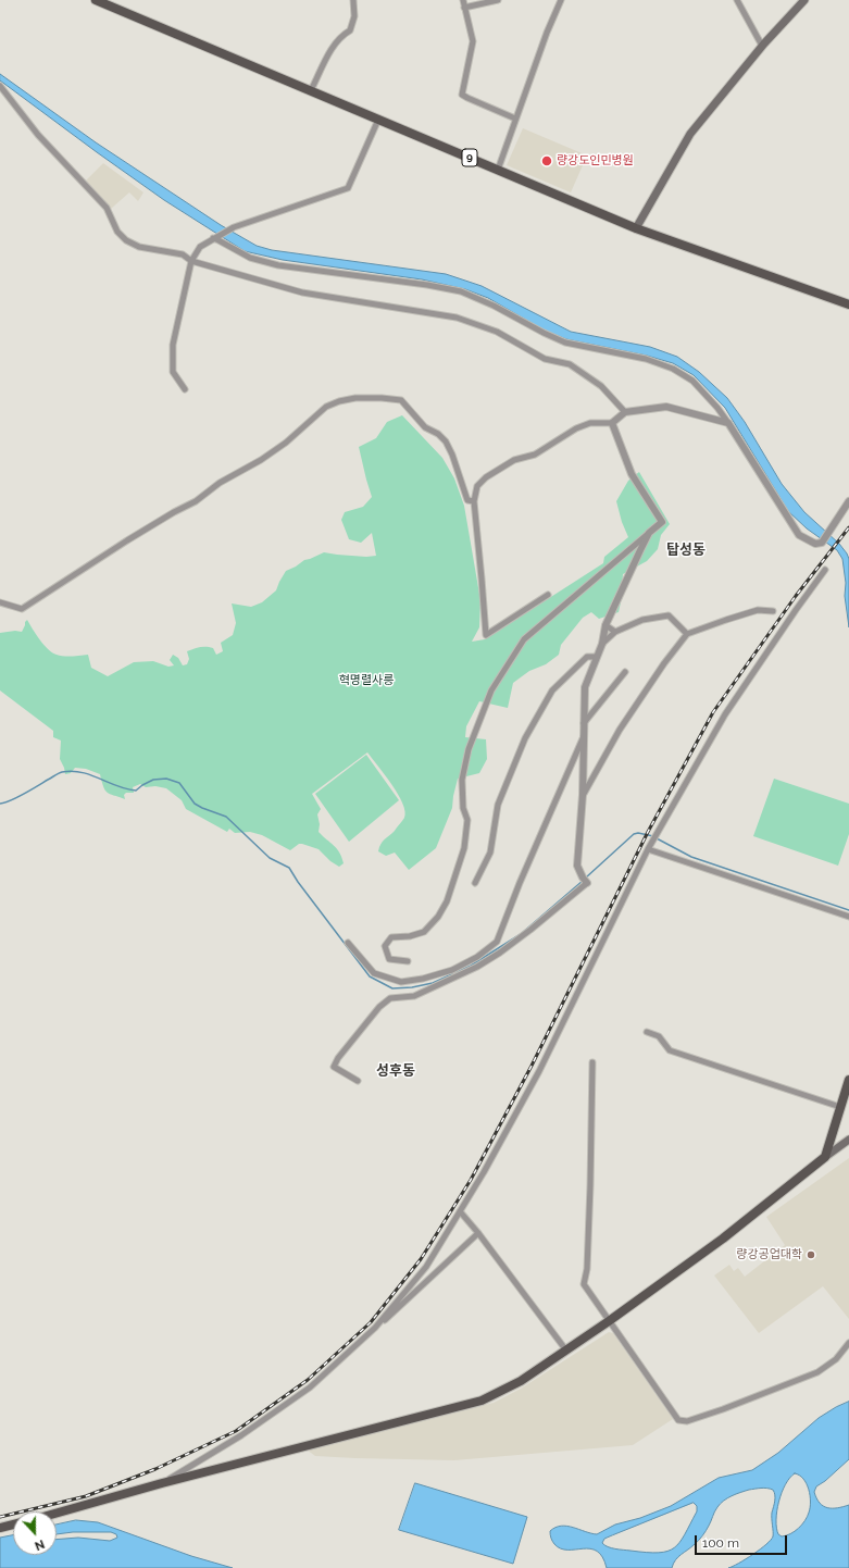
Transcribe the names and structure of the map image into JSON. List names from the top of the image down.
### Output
{
  "streets": {
    "main road": ["9"]
  },
  "districts": ["탑성동", "성후동"],
  "parks": ["혁명렬사릉"],
  "places": ["량강도인민병원", "량강공업대학"],
  "scale_bar": "100 m",
  "north": "bottom"
}
